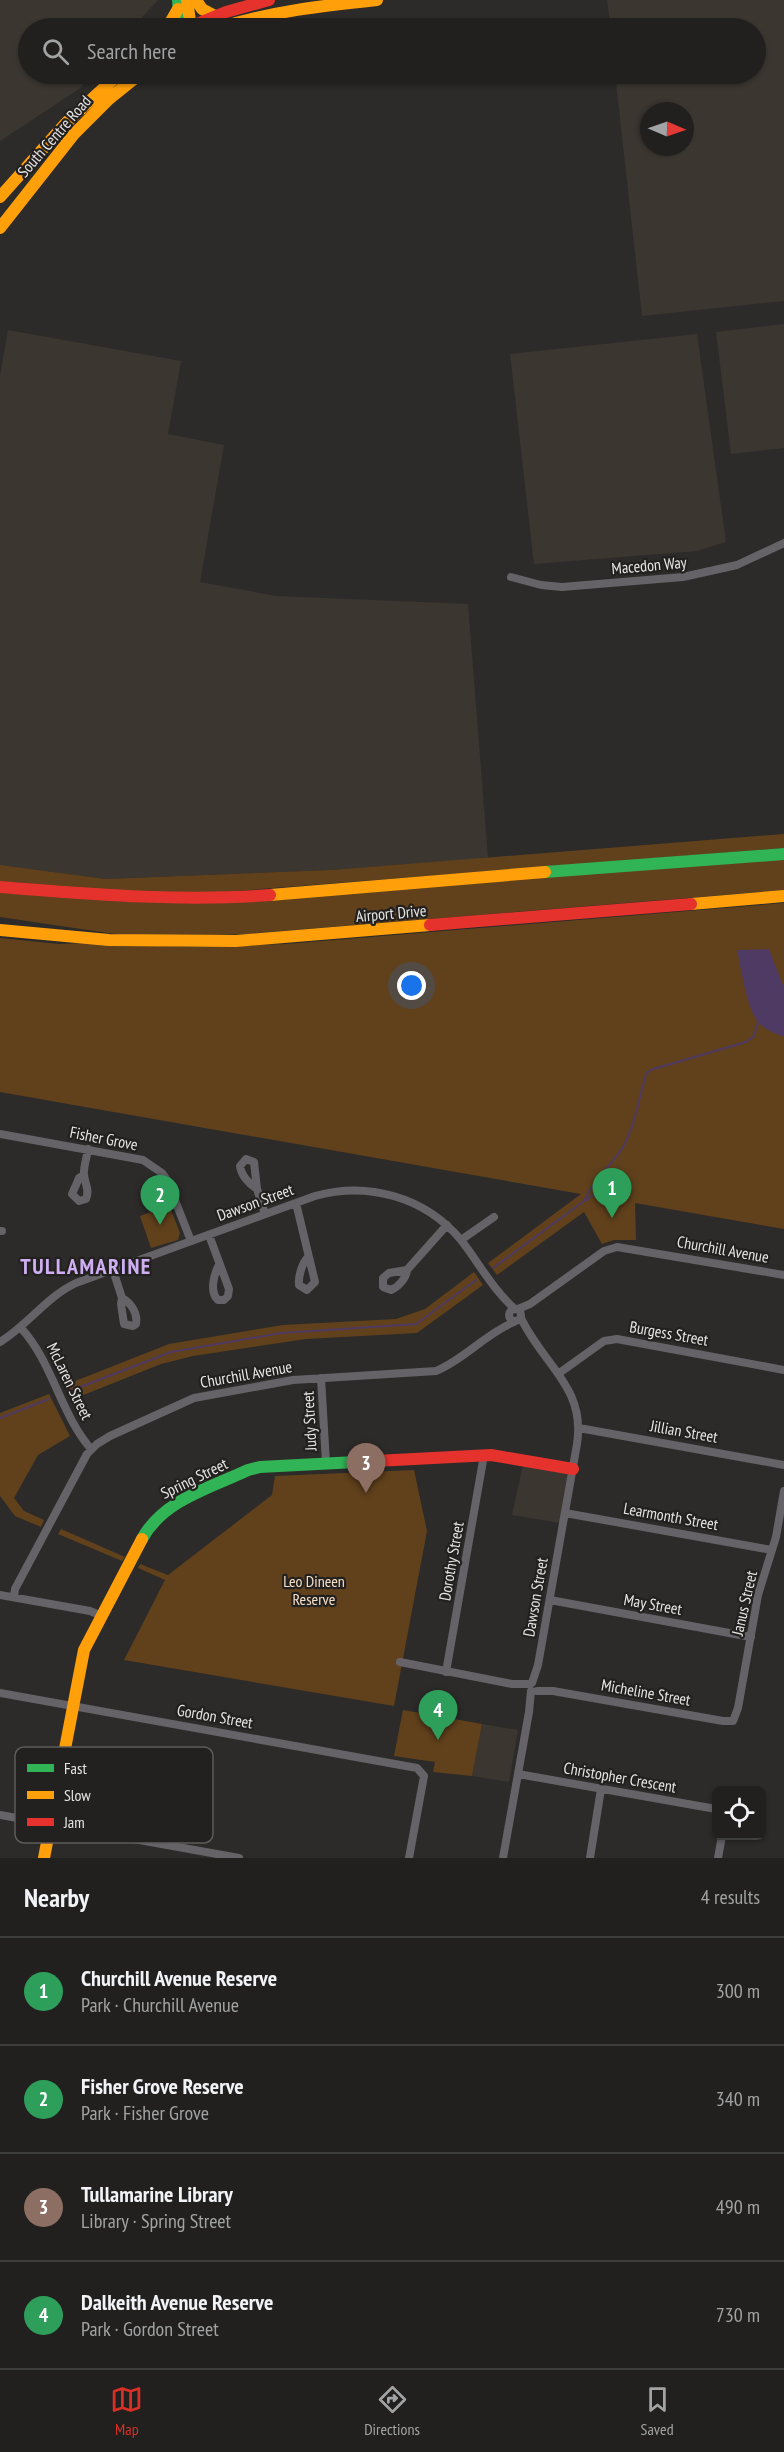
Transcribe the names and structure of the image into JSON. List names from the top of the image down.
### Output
{
  "streets": {
    "main road": ["South Centre Road", "Airport Drive", "Spring Street"],
    "street": [
      "Macedon Way",
      "Fisher Grove",
      "Dawson Street",
      "Churchill Avenue",
      "Burgess Street",
      "McLaren Street",
      "Judy Street",
      "Jillian Street",
      "Learmonth Street",
      "Dorothy Street",
      "Janus Street",
      "May Street",
      "Micheline Street",
      "Gordon Street",
      "Christopher Crescent"
    ]
  },
  "crossings": [
    ["Fisher Grove", "Dawson Street"],
    ["Dawson Street", "Churchill Avenue"],
    ["Dawson Street", "Burgess Street"],
    ["Dawson Street", "McLaren Street"],
    ["Dawson Street", "Jillian Street"],
    ["Dawson Street", "Spring Street"],
    ["Dawson Street", "Learmonth Street"],
    ["Dawson Street", "May Street"],
    ["Dawson Street", "Micheline Street"],
    ["Dawson Street", "Christopher Crescent"],
    ["Churchill Avenue", "McLaren Street"],
    ["Churchill Avenue", "Judy Street"],
    ["Judy Street", "Spring Street"],
    ["Spring Street", "Dorothy Street"],
    ["Spring Street", "Gordon Street"],
    ["Learmonth Street", "Janus Street"],
    ["Dorothy Street", "Micheline Street"],
    ["Janus Street", "May Street"],
    ["Janus Street", "Micheline Street"]
  ],
  "districts": ["TULLAMARINE"],
  "parks": ["Leo Dineen Reserve"],
  "legend": ["Fast", "Slow", "Jam"],
  "north": "right",
  "page": {
    "search": "Search here",
    "pins": [
      "1",
      "2",
      "3",
      "4"
    ],
    "heading": ["Nearby", "4 results"],
    "list": [
      {
        "mark": "1",
        "name": "Churchill Avenue Reserve",
        "note": "Park · Churchill Avenue",
        "value": "300 m"
      },
      {
        "mark": "2",
        "name": "Fisher Grove Reserve",
        "note": "Park · Fisher Grove",
        "value": "340 m"
      },
      {
        "mark": "3",
        "name": "Tullamarine Library",
        "note": "Library · Spring Street",
        "value": "490 m"
      },
      {
        "mark": "4",
        "name": "Dalkeith Avenue Reserve",
        "note": "Park · Gordon Street",
        "value": "730 m"
      }
    ],
    "nav": ["Map", "Directions", "Saved"]
  }
}
